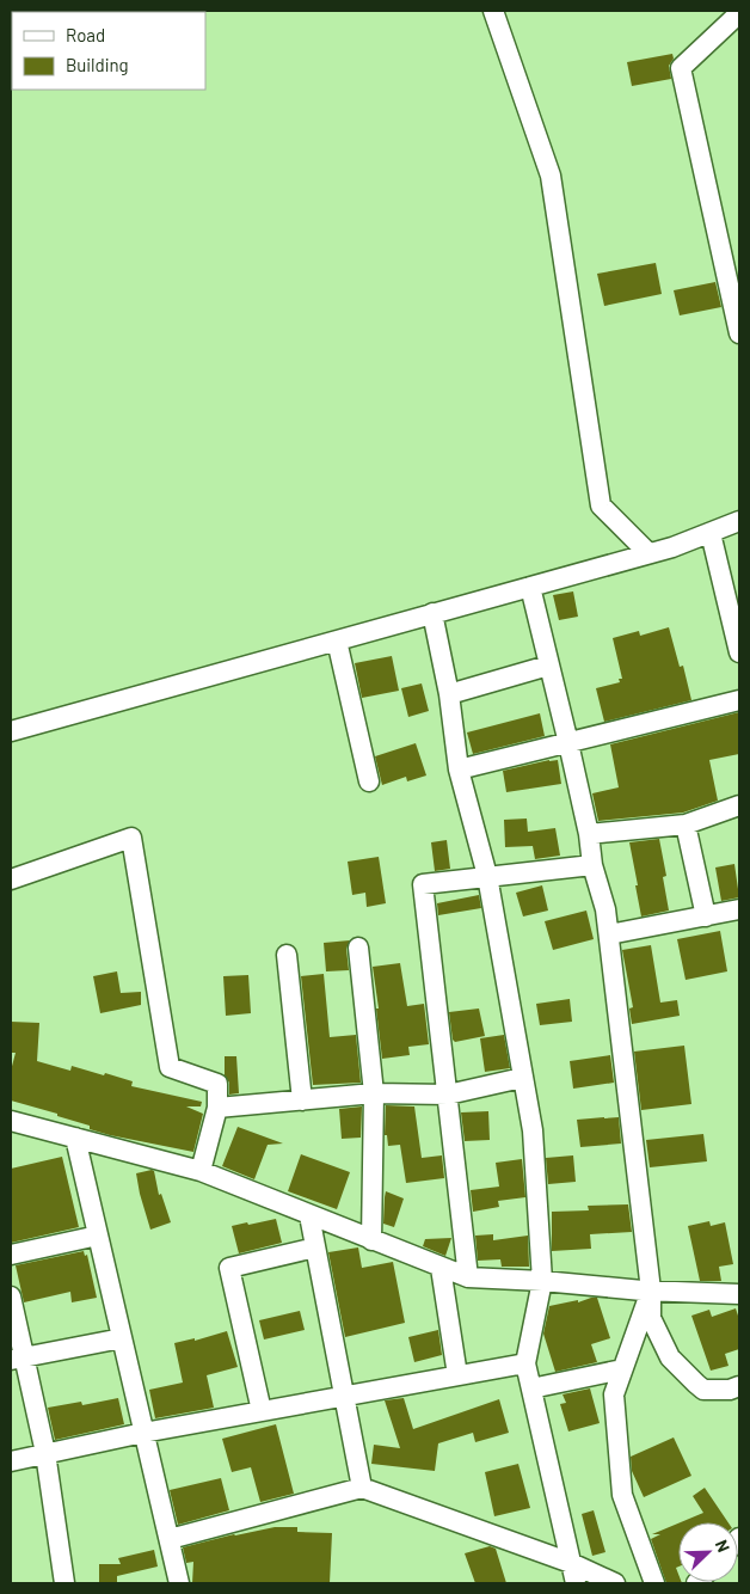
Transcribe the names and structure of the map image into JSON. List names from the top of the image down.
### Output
{
  "legend": ["Road", "Building"],
  "north": "top right"
}
